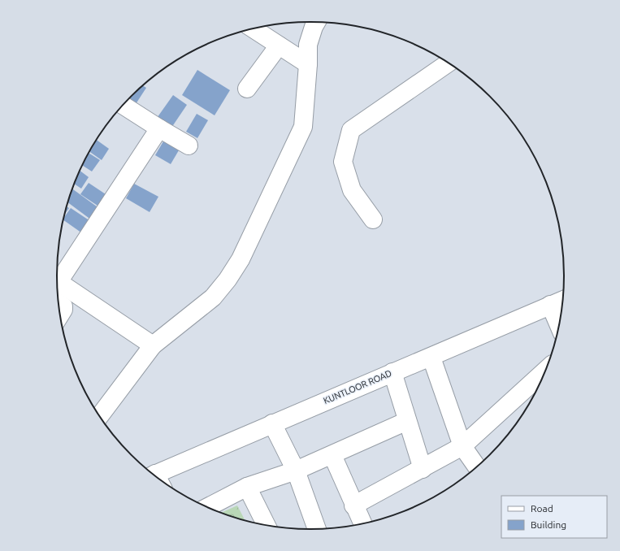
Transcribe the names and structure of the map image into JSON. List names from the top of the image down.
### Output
{
  "streets": {
    "street": ["KUNTLOOR ROAD"]
  },
  "legend": ["Road", "Building"]
}
